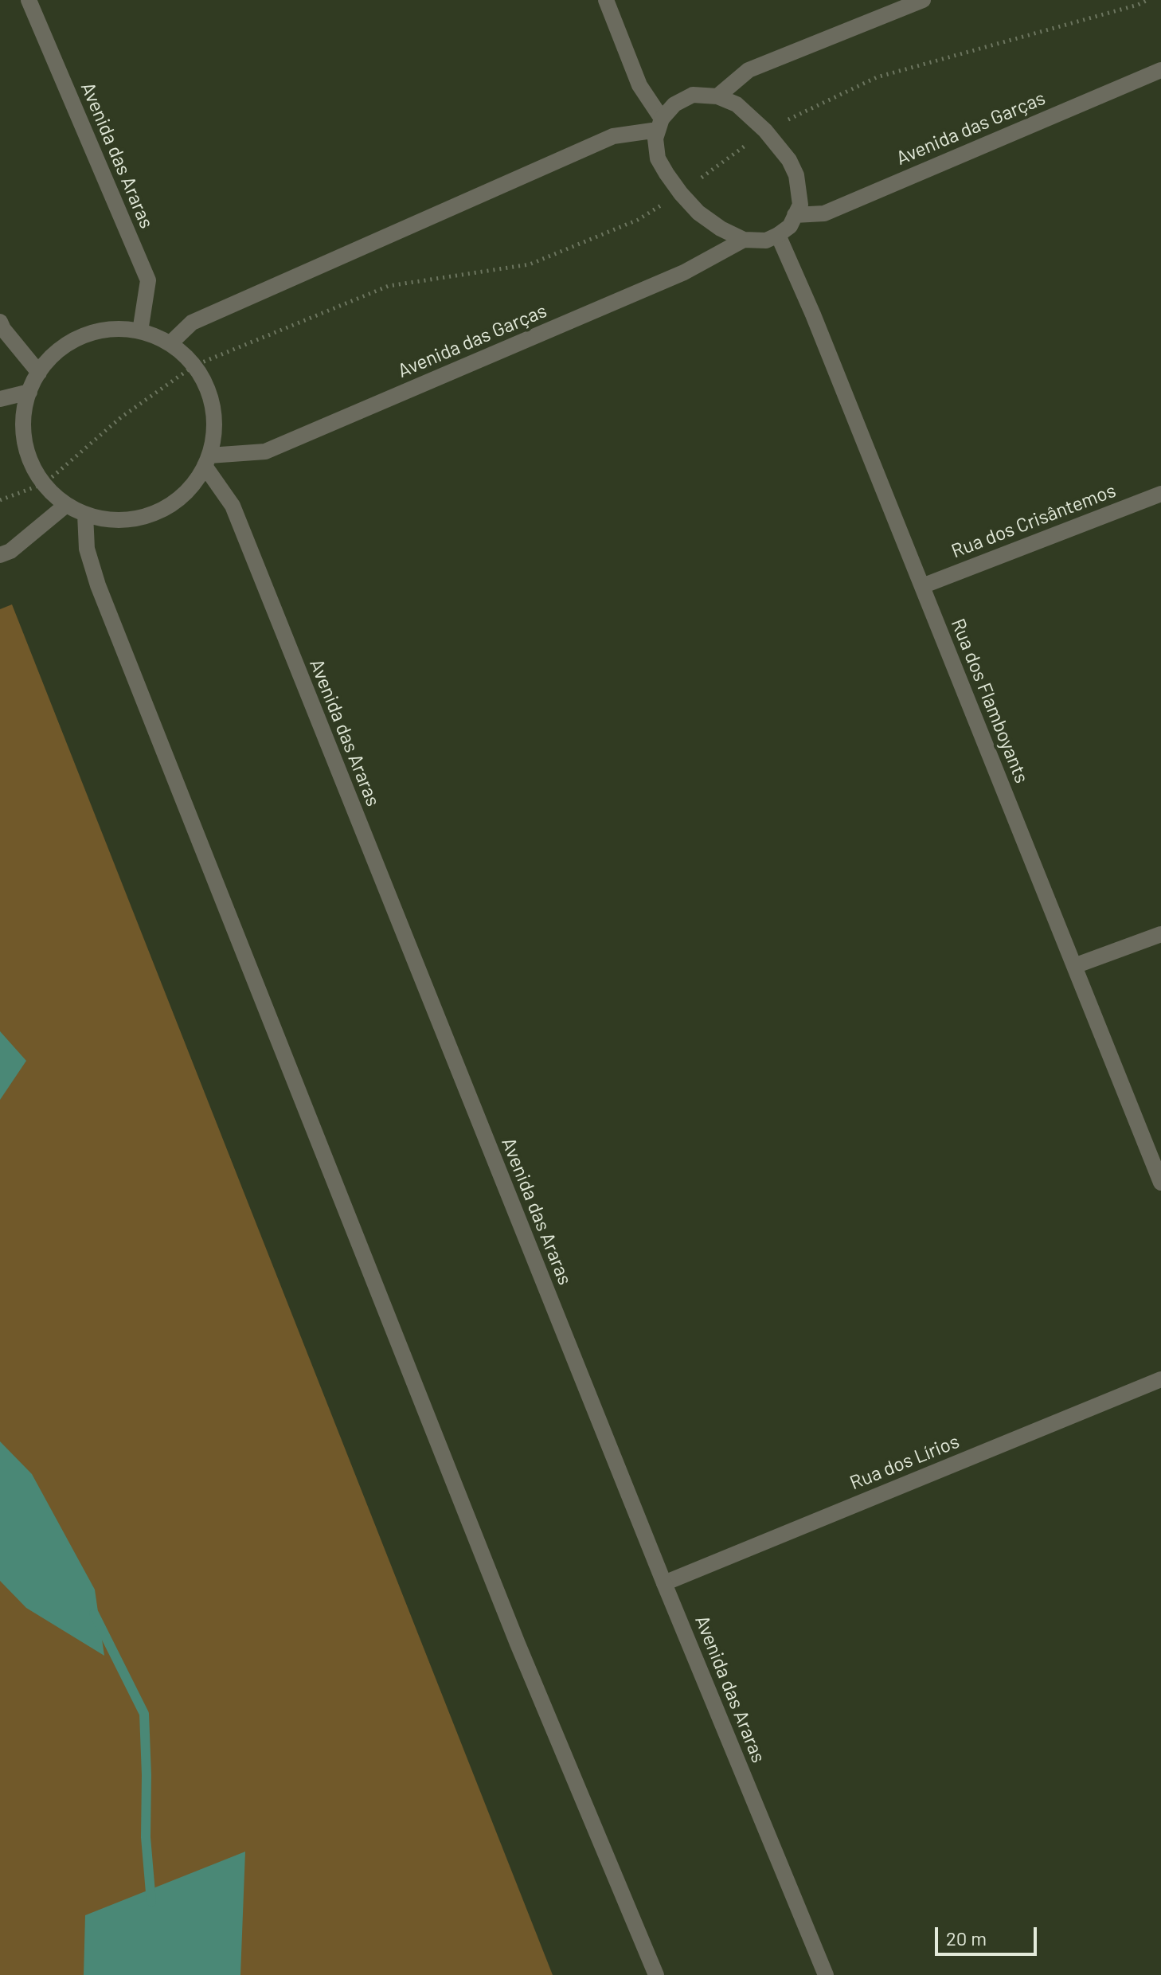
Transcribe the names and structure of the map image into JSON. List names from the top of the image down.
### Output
{
  "streets": {
    "street": [
      "Avenida das Garças",
      "Avenida das Araras",
      "Rua dos Crisântemos",
      "Rua dos Flamboyants",
      "Rua dos Lírios"
    ]
  },
  "crossings": [
    ["Avenida das Garças", "Avenida das Araras"],
    ["Avenida das Araras", "Rua dos Lírios"],
    ["Rua dos Crisântemos", "Rua dos Flamboyants"]
  ],
  "scale_bar": "20 m"
}
